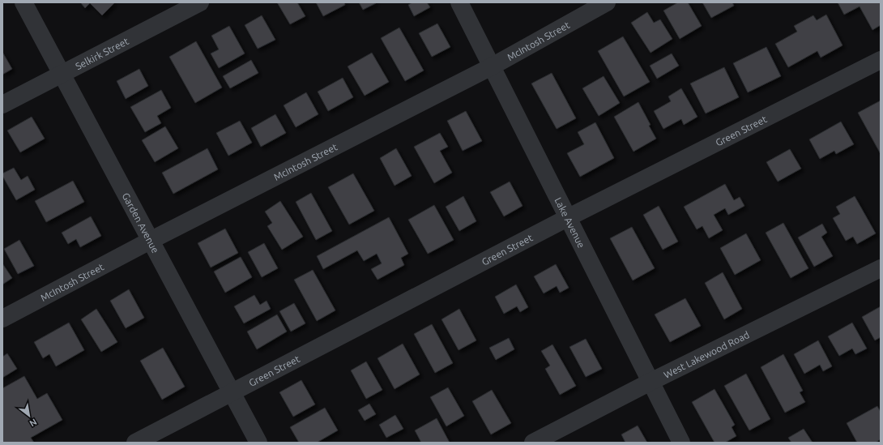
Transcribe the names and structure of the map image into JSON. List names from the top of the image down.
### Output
{
  "streets": {
    "street": [
      "McIntosh Street",
      "Selkirk Street",
      "Green Street",
      "Garden Avenue",
      "Lake Avenue",
      "West Lakewood Road"
    ]
  },
  "crossings": [
    ["McIntosh Street", "Garden Avenue"],
    ["McIntosh Street", "Lake Avenue"],
    ["Selkirk Street", "Garden Avenue"],
    ["Green Street", "Garden Avenue"],
    ["Green Street", "Lake Avenue"],
    ["Lake Avenue", "West Lakewood Road"]
  ],
  "north": "bottom right"
}
